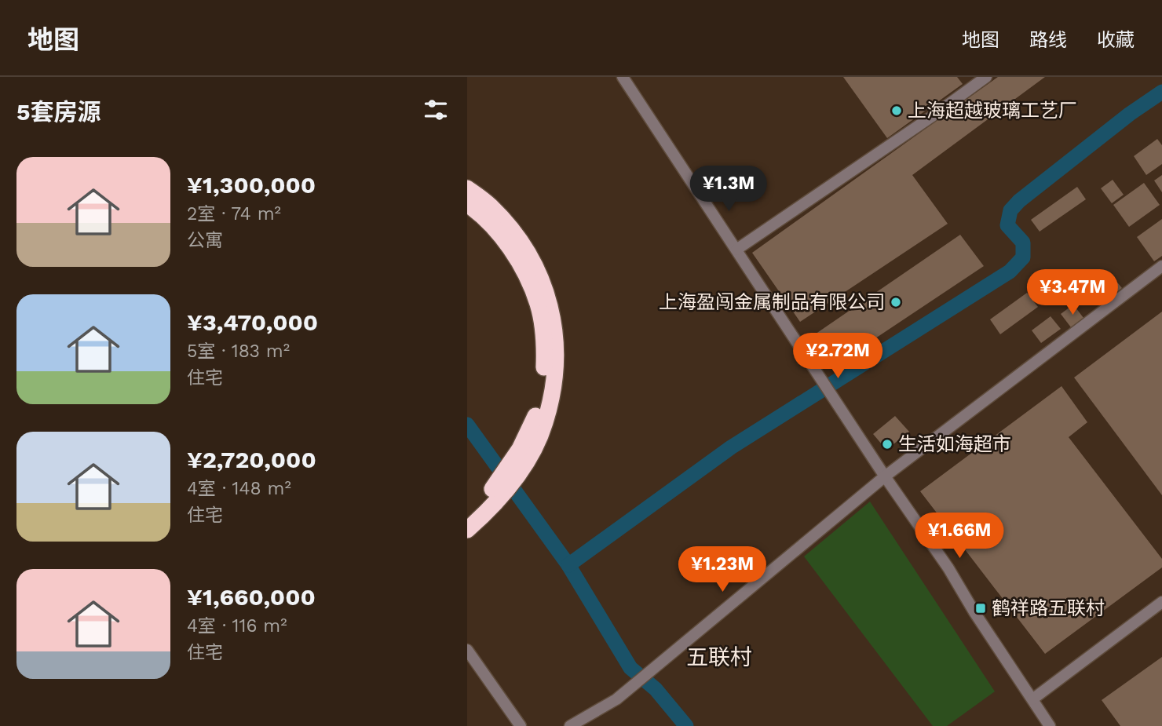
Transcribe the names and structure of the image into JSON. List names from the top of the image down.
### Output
{
  "districts": ["五联村"],
  "places": {
    "other": ["上海超越玻璃工艺厂", "上海盈闯金属制品有限公司", "生活如海超市"],
    "transit": ["鹤祥路五联村"]
  },
  "page": {
    "header": "地图",
    "nav": ["地图", "路线", "收藏"],
    "heading": "5套房源",
    "list": [
      {
        "name": "¥1,300,000",
        "note": "2室 · 74 m² · 公寓"
      },
      {
        "name": "¥3,470,000",
        "note": "5室 · 183 m² · 住宅"
      },
      {
        "name": "¥2,720,000",
        "note": "4室 · 148 m² · 住宅"
      },
      {
        "name": "¥1,660,000",
        "note": "4室 · 116 m² · 住宅"
      }
    ],
    "price": [
      "¥1.3M",
      "¥3.47M",
      "¥2.72M",
      "¥1.66M",
      "¥1.23M"
    ]
  }
}
